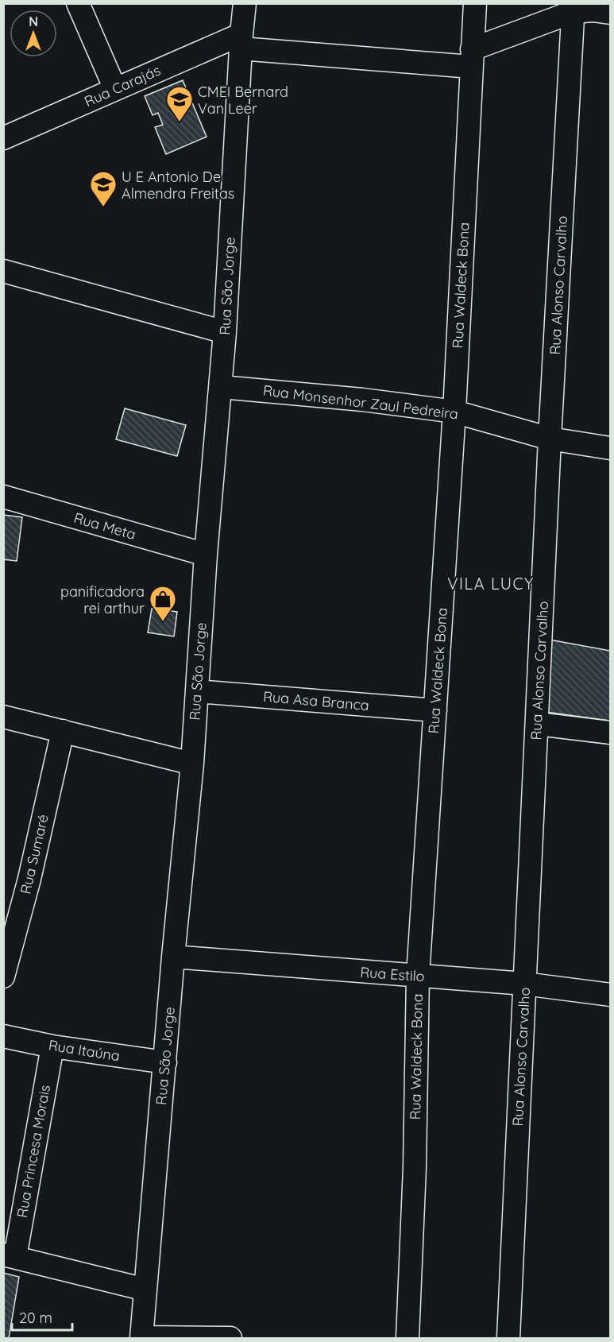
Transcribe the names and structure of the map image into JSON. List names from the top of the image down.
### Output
{
  "streets": {
    "street": [
      "Rua Carajás",
      "Rua Waldeck Bona",
      "Rua Alonso Carvalho",
      "Rua São Jorge",
      "Rua Monsenhor Zaul Pedreira",
      "Rua Meta",
      "Rua Asa Branca",
      "Rua Sumaré",
      "Rua Estilo",
      "Rua Itaúna",
      "Rua Princesa Morais"
    ]
  },
  "crossings": [
    ["Rua Carajás", "Rua Waldeck Bona"],
    ["Rua Carajás", "Rua Alonso Carvalho"],
    ["Rua Carajás", "Rua São Jorge"],
    ["Rua Waldeck Bona", "Rua Monsenhor Zaul Pedreira"],
    ["Rua Waldeck Bona", "Rua Asa Branca"],
    ["Rua Waldeck Bona", "Rua Estilo"],
    ["Rua Alonso Carvalho", "Rua Monsenhor Zaul Pedreira"],
    ["Rua Alonso Carvalho", "Rua Estilo"],
    ["Rua São Jorge", "Rua Monsenhor Zaul Pedreira"],
    ["Rua São Jorge", "Rua Meta"],
    ["Rua São Jorge", "Rua Asa Branca"],
    ["Rua São Jorge", "Rua Estilo"],
    ["Rua São Jorge", "Rua Itaúna"],
    ["Rua Itaúna", "Rua Princesa Morais"]
  ],
  "districts": ["VILA LUCY"],
  "places": {
    "school or university": ["CMEI Bernard Van Leer", "U E Antonio De Almendra Freitas"],
    "shop": ["panificadora rei arthur"]
  },
  "scale_bar": "20 m",
  "north": "top"
}
